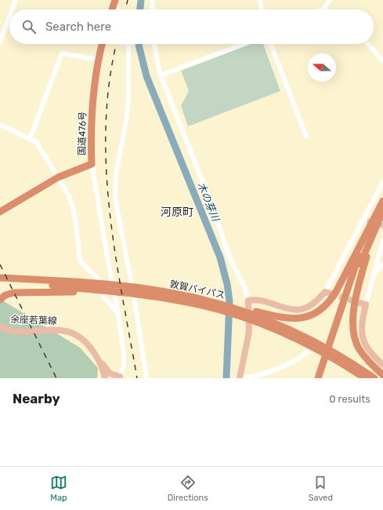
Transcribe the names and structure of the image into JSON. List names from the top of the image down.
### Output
{
  "streets": {
    "highway": ["国道476号", "敦賀バイパス"],
    "main road": ["余座若葉線"]
  },
  "districts": ["河原町"],
  "water": ["木の芽川"],
  "north": "left",
  "page": {
    "search": "Search here",
    "heading": ["Nearby", "0 results"],
    "nav": ["Map", "Directions", "Saved"]
  }
}
